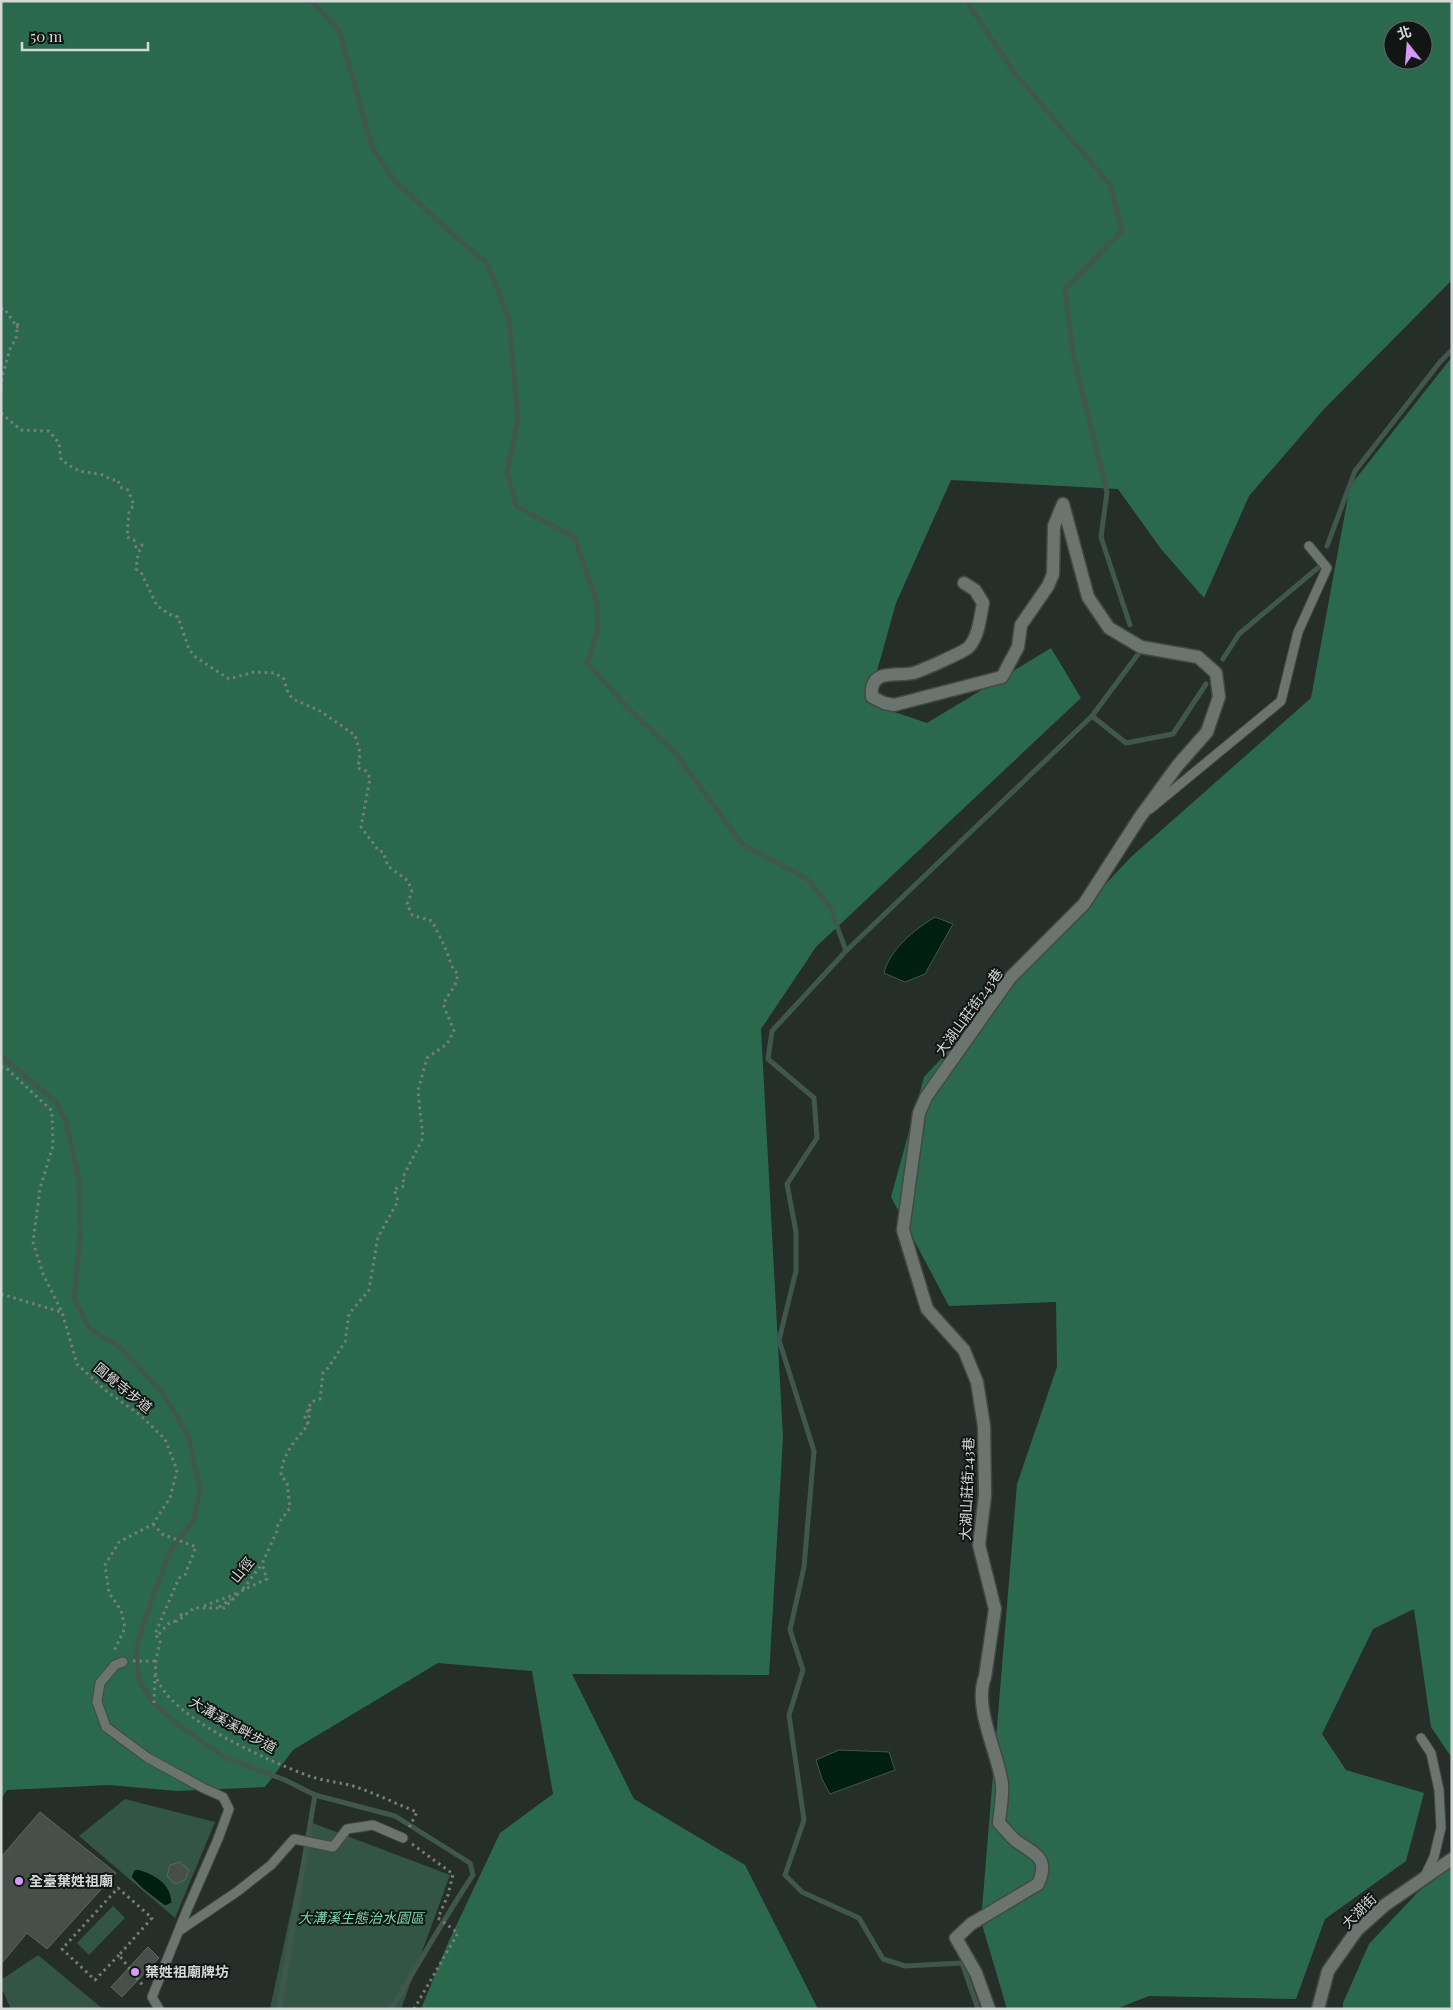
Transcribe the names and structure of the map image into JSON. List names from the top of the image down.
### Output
{
  "streets": {
    "street": ["大湖山莊街243巷", "大湖街"],
    "path": ["圓覺寺步道", "山徑", "大溝溪溪畔步道"]
  },
  "crossings": [
    ["圓覺寺步道", "大溝溪溪畔步道"]
  ],
  "parks": ["大溝溪生態治水園區"],
  "places": ["全臺葉姓祖廟", "葉姓祖廟牌坊"],
  "scale_bar": "50 m",
  "north": "top"
}
